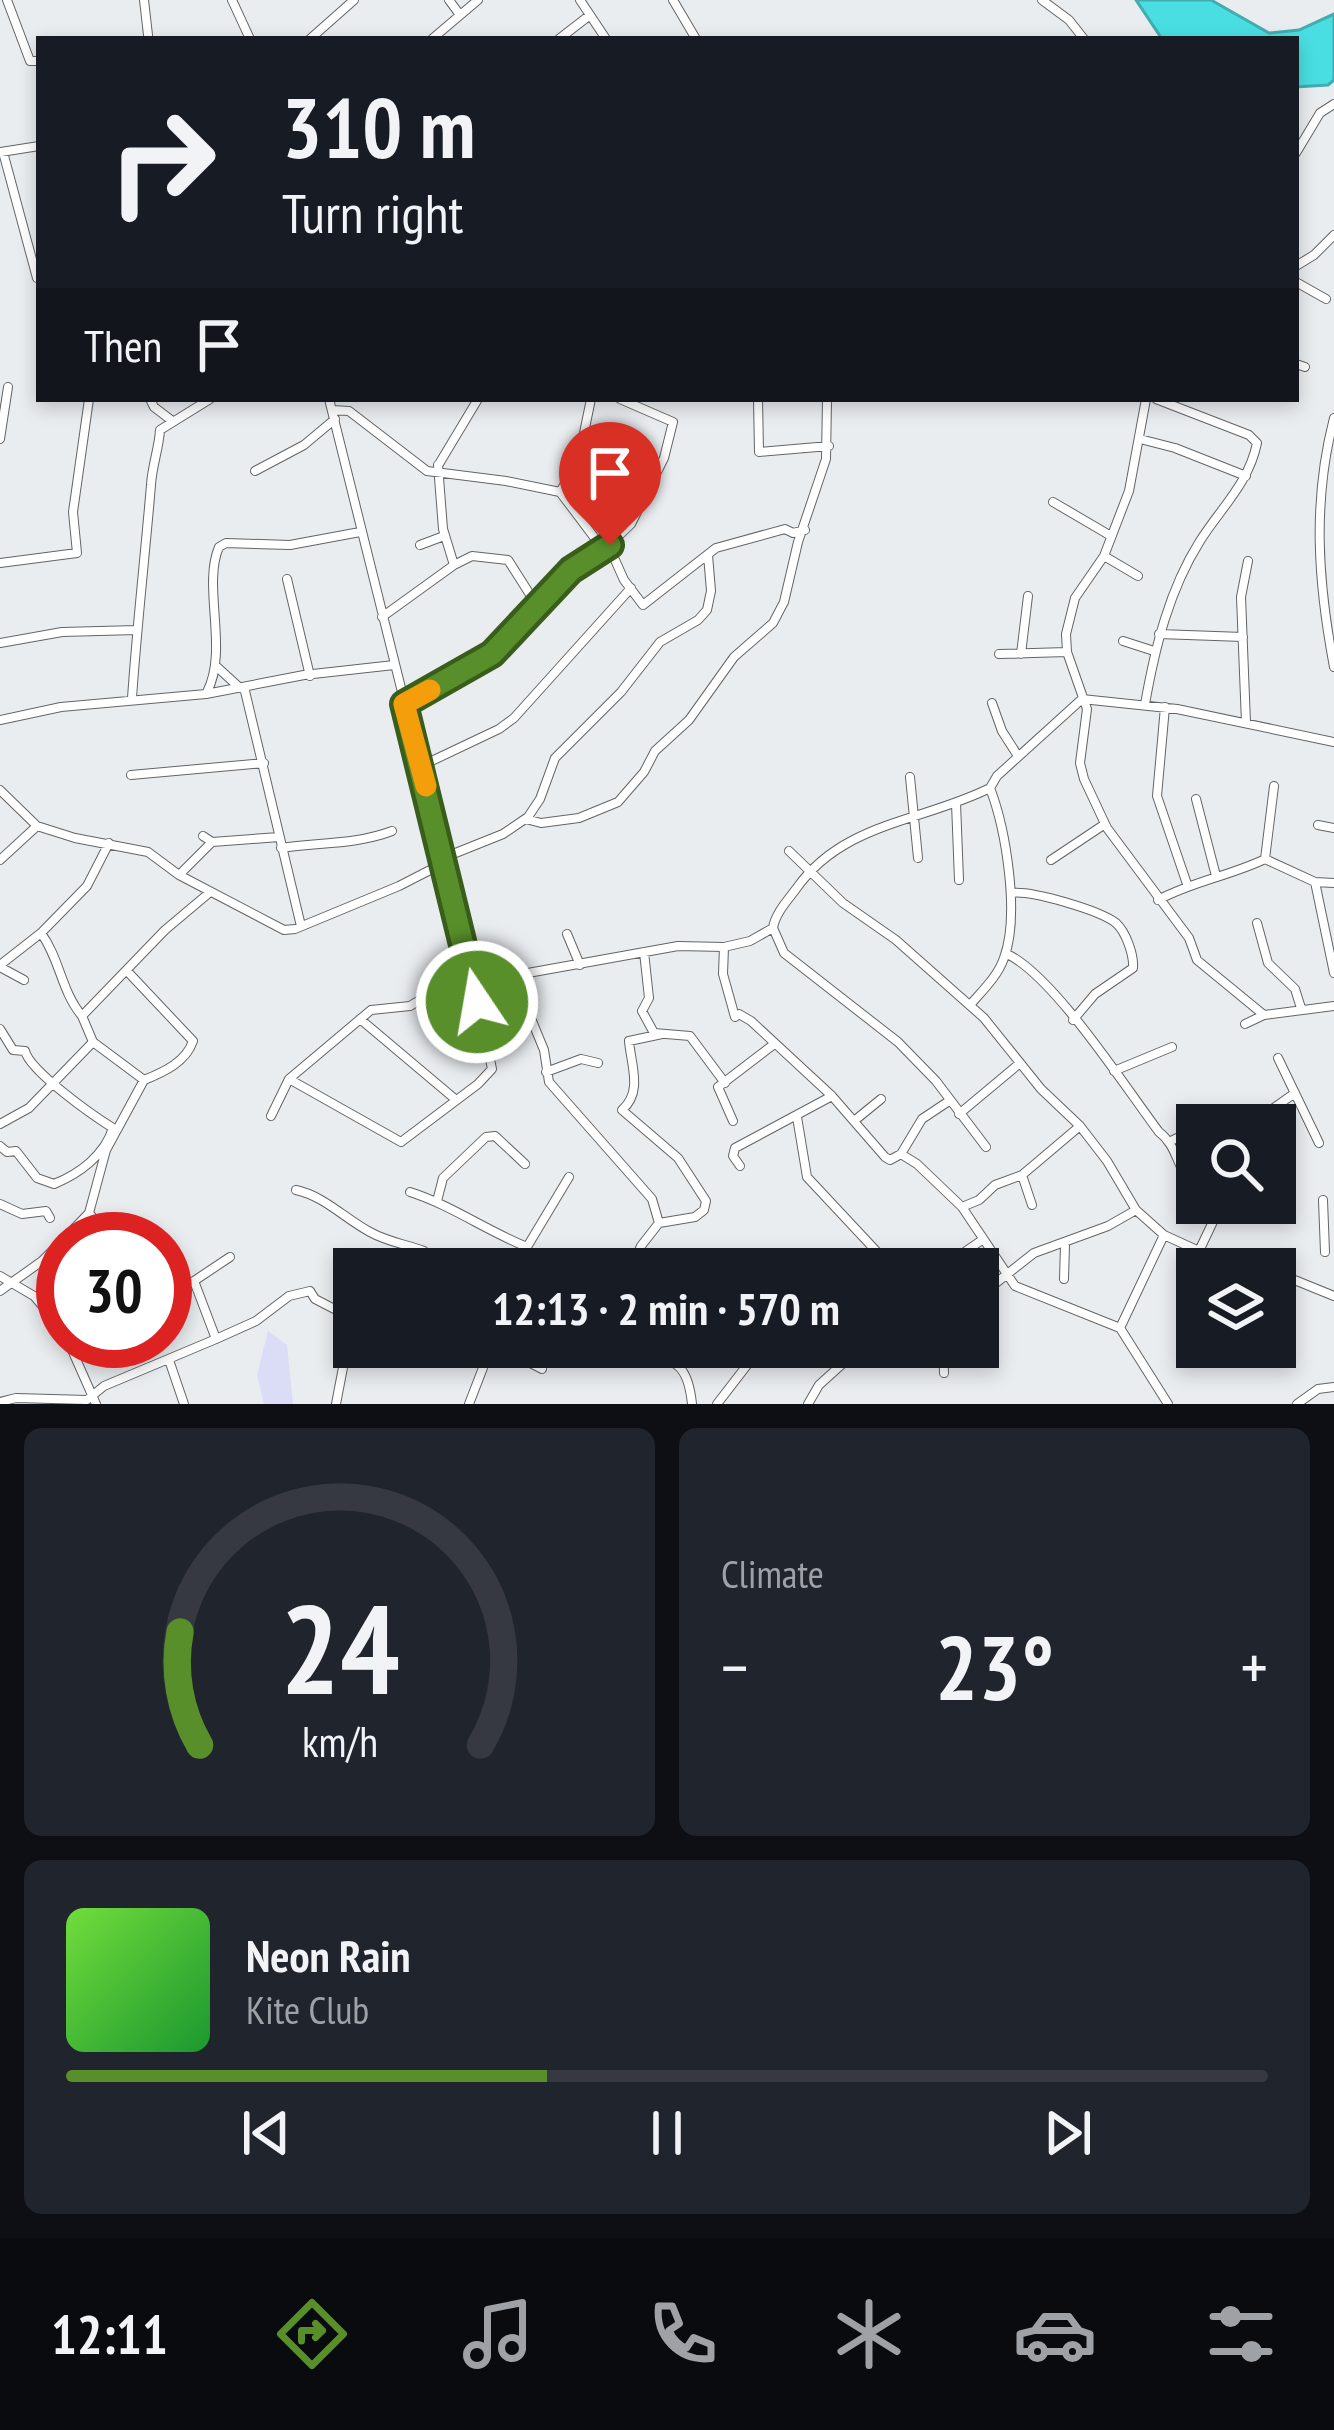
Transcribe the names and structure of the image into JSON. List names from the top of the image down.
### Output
{
  "page": {
    "turn": ["310 m", "Turn right"],
    "then": "Then",
    "limit": "30",
    "trip": "12:13 · 2 min · 570 m",
    "tile": "Climate",
    "heat": ["−", "23°", "+"],
    "song": ["Neon Rain", "Kite Club"],
    "tabs": "12:11",
    "gauge": ["24", "km/h"]
  }
}
